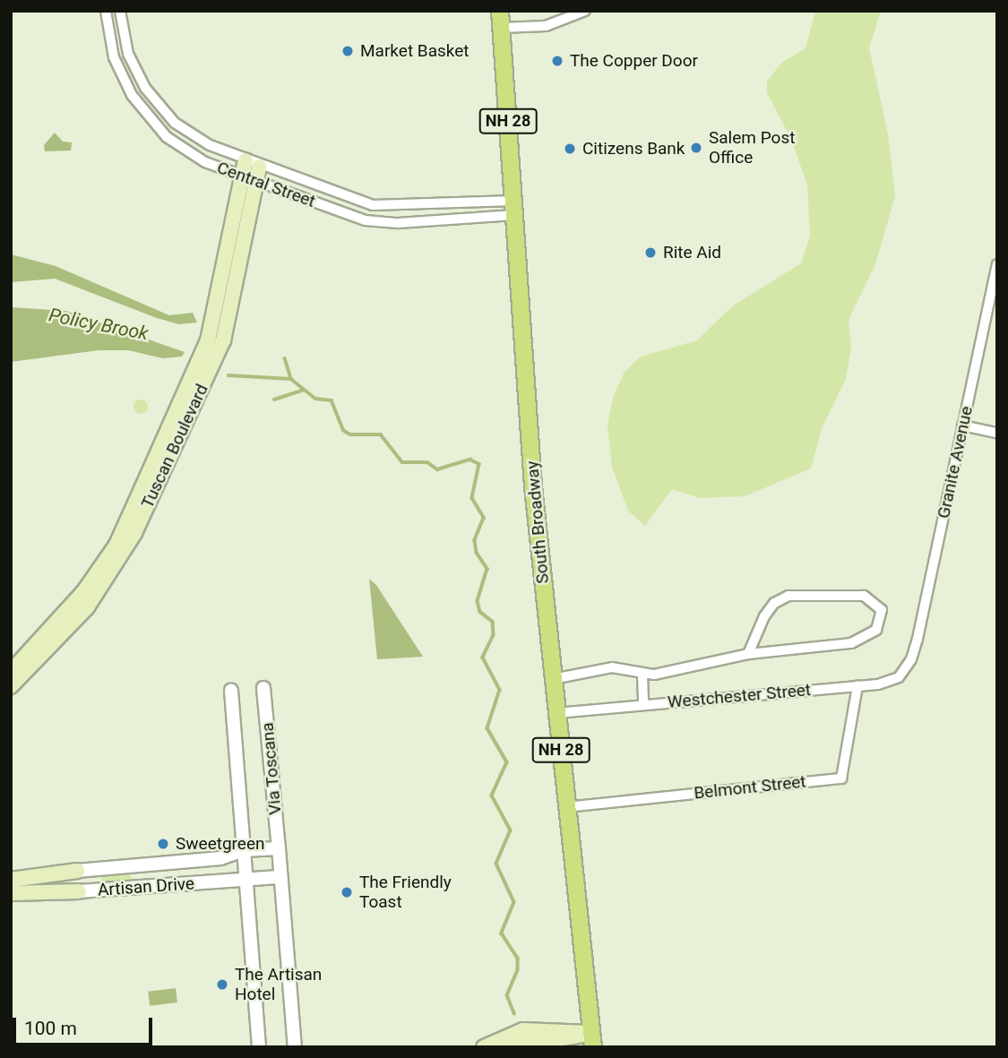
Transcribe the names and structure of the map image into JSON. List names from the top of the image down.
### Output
{
  "streets": {
    "main road": [
      "NH 28",
      "Tuscan Boulevard",
      "South Broadway",
      "Artisan Drive"
    ],
    "street": [
      "Central Street",
      "Granite Avenue",
      "Westchester Street",
      "Via Toscana",
      "Belmont Street"
    ]
  },
  "crossings": [
    ["Central Street", "Tuscan Boulevard"],
    ["Central Street", "South Broadway"],
    ["Granite Avenue", "Westchester Street"],
    ["South Broadway", "Westchester Street"],
    ["South Broadway", "Belmont Street"],
    ["Westchester Street", "Belmont Street"],
    ["Via Toscana", "Artisan Drive"]
  ],
  "water": ["Policy Brook"],
  "places": [
    "Market Basket",
    "The Copper Door",
    "Salem Post Office",
    "Citizens Bank",
    "Rite Aid",
    "Sweetgreen",
    "The Friendly Toast",
    "The Artisan Hotel"
  ],
  "scale_bar": "100 m"
}
